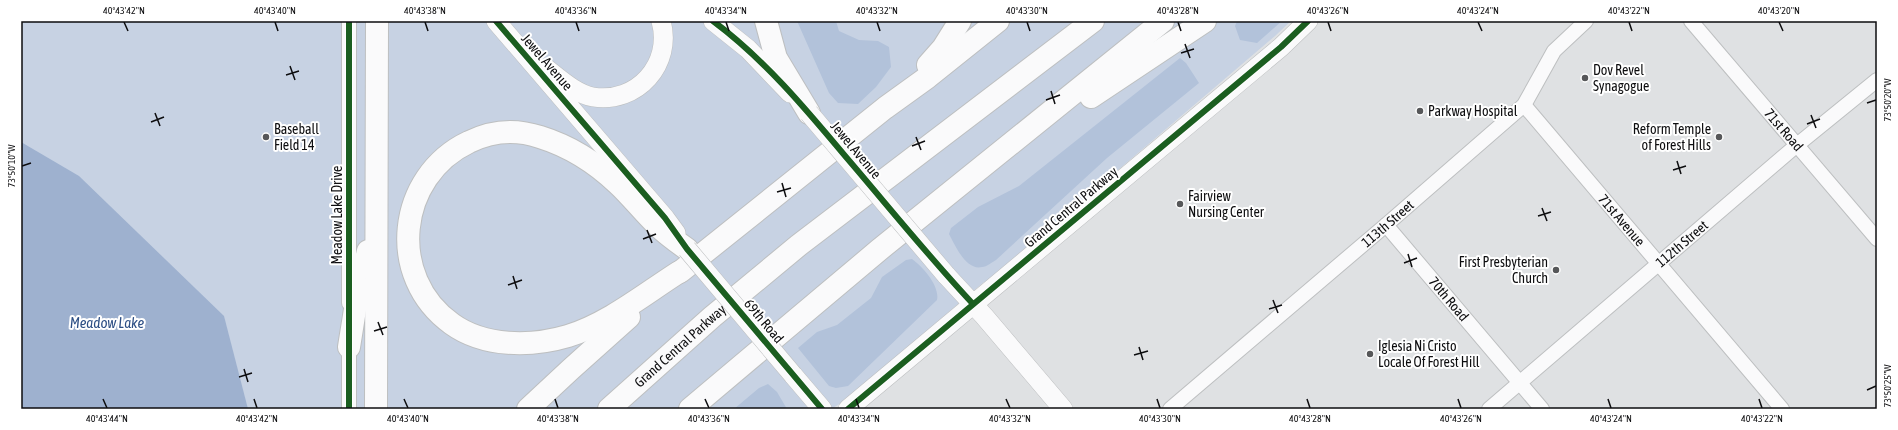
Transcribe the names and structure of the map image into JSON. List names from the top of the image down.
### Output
{
  "streets": {
    "highway": ["Grand Central Parkway"],
    "street": [
      "Jewel Avenue",
      "71st Road",
      "Meadow Lake Drive",
      "71st Avenue",
      "113th Street",
      "112th Street",
      "70th Road",
      "69th Road"
    ]
  },
  "crossings": [
    ["Jewel Avenue", "Grand Central Parkway"],
    ["Jewel Avenue", "69th Road"],
    ["71st Road", "112th Street"],
    ["71st Avenue", "113th Street"],
    ["71st Avenue", "112th Street"],
    ["113th Street", "70th Road"],
    ["112th Street", "70th Road"]
  ],
  "water": ["Meadow Lake"],
  "places": [
    "Dov Revel Synagogue",
    "Parkway Hospital",
    "Baseball Field 14",
    "Reform Temple of Forest Hills",
    "Fairview Nursing Center",
    "First Presbyterian Church",
    "Iglesia Ni Cristo Locale Of Forest Hill"
  ],
  "coordinates": [
    "40°43'42\"N",
    "40°43'40\"N",
    "40°43'38\"N",
    "40°43'36\"N",
    "40°43'34\"N",
    "40°43'32\"N",
    "40°43'30\"N",
    "40°43'28\"N",
    "40°43'26\"N",
    "40°43'24\"N",
    "40°43'22\"N",
    "40°43'20\"N",
    "73°50'20\"W",
    "73°50'10\"W",
    "73°50'25\"W",
    "40°43'44\"N"
  ]
}
